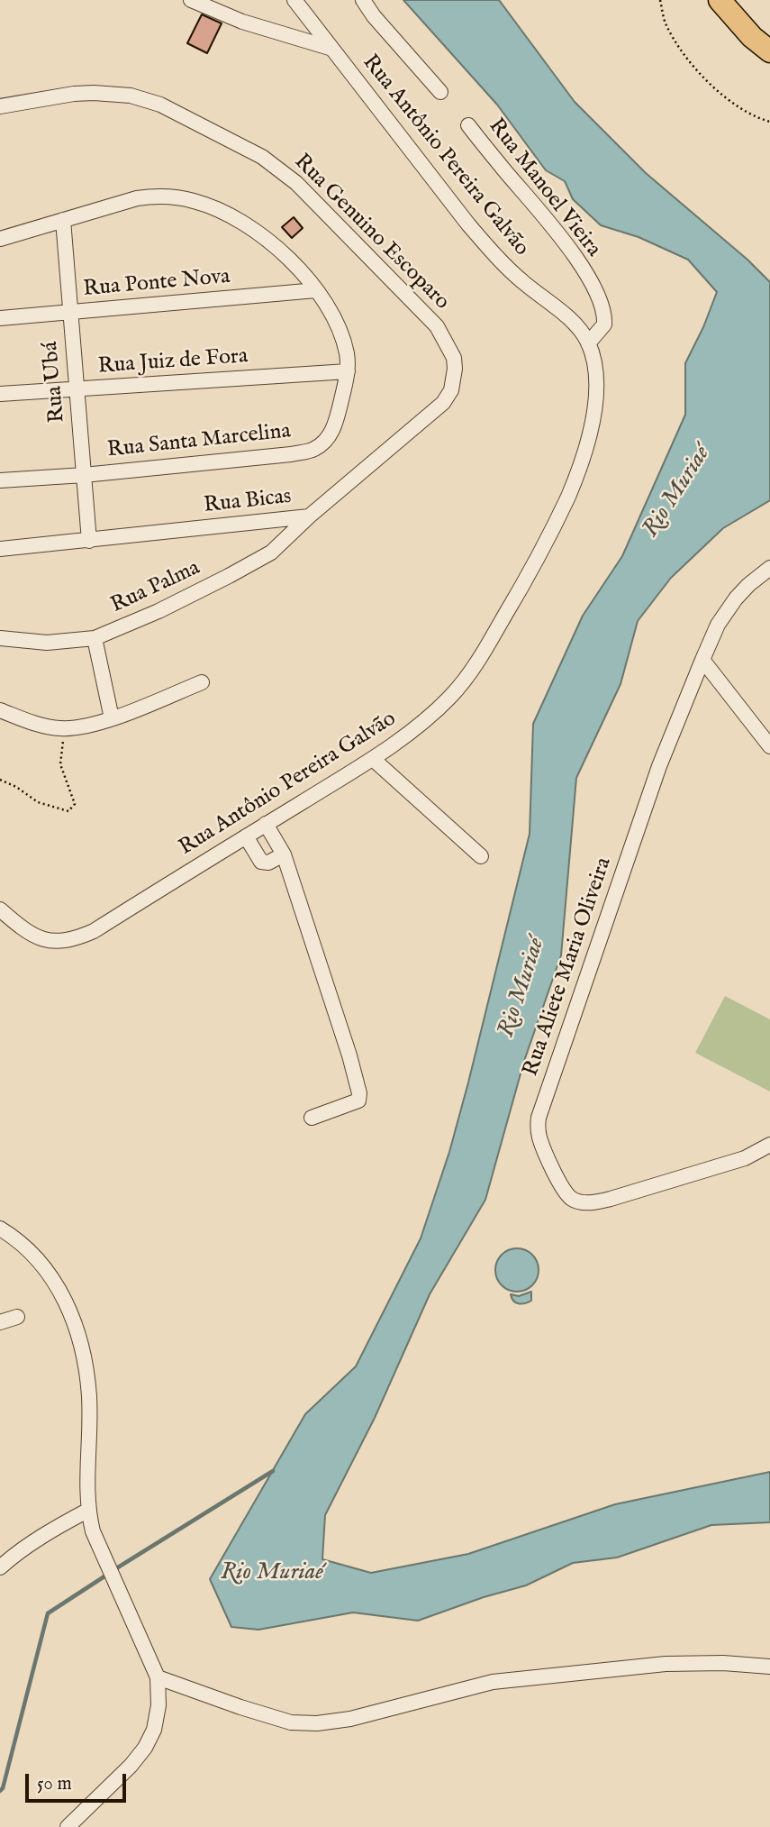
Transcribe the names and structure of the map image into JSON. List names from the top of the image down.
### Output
{
  "streets": {
    "street": [
      "Rua Antônio Pereira Galvão",
      "Rua Manoel Vieira",
      "Rua Genuino Escoparo",
      "Rua Ponte Nova",
      "Rua Juiz de Fora",
      "Rua Ubá",
      "Rua Santa Marcelina",
      "Rua Bicas",
      "Rua Palma",
      "Rua Aliete Maria Oliveira"
    ]
  },
  "crossings": [
    ["Rua Antônio Pereira Galvão", "Rua Manoel Vieira"],
    ["Rua Genuino Escoparo", "Rua Bicas"],
    ["Rua Ponte Nova", "Rua Ubá"],
    ["Rua Juiz de Fora", "Rua Ubá"],
    ["Rua Juiz de Fora", "Rua Santa Marcelina"],
    ["Rua Ubá", "Rua Santa Marcelina"],
    ["Rua Ubá", "Rua Bicas"],
    ["Rua Bicas", "Rua Palma"]
  ],
  "water": ["Rio Muriaé"],
  "scale_bar": "50 m"
}
